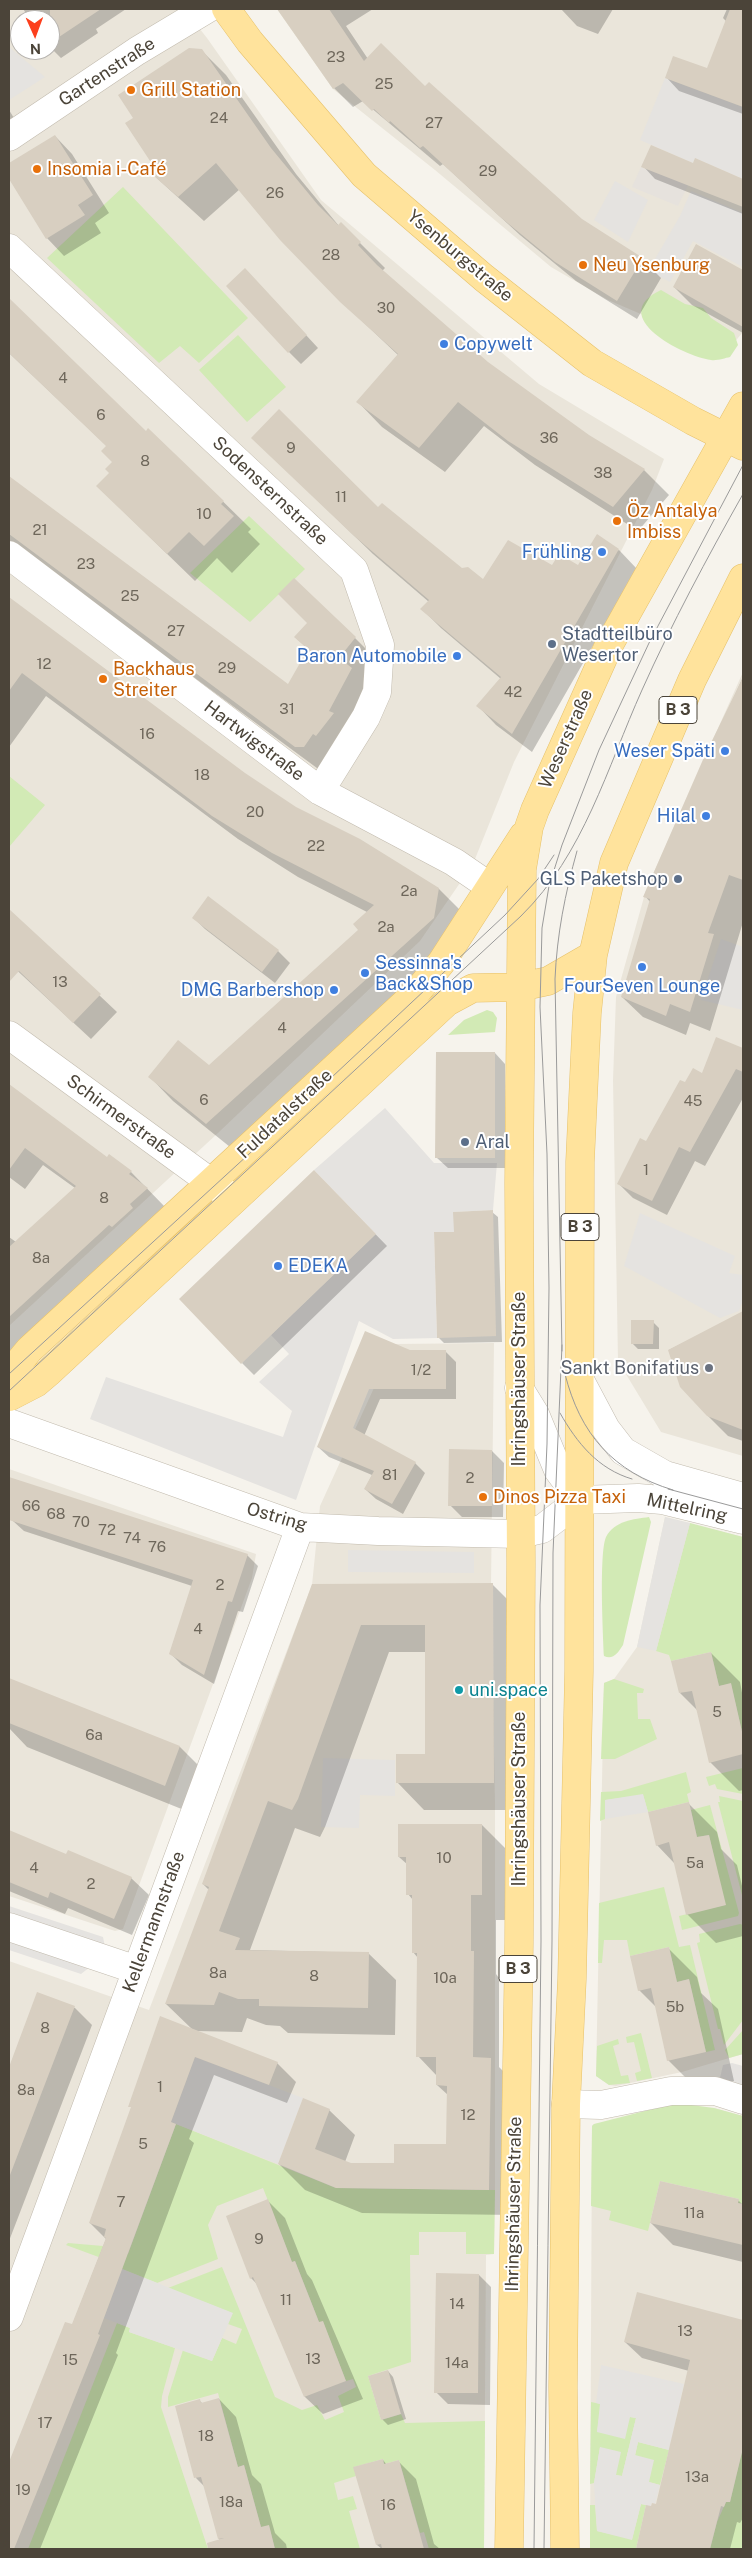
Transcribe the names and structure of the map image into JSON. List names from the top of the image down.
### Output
{
  "streets": {
    "main road": [
      "Ysenburgstraße",
      "B 3",
      "Weserstraße",
      "Fuldatalstraße",
      "Ihringshäuser Straße"
    ],
    "street": [
      "Gartenstraße",
      "Sodensternstraße",
      "Hartwigstraße",
      "Schirmerstraße",
      "Mittelring",
      "Ostring",
      "Kellermannstraße"
    ]
  },
  "crossings": [
    ["Ysenburgstraße", "Weserstraße"],
    ["Sodensternstraße", "Hartwigstraße"],
    ["B 3", "Fuldatalstraße"],
    ["B 3", "Mittelring"],
    ["B 3", "Ostring"],
    ["Weserstraße", "Fuldatalstraße"],
    ["Weserstraße", "Ihringshäuser Straße"],
    ["Hartwigstraße", "Fuldatalstraße"],
    ["Fuldatalstraße", "Schirmerstraße"],
    ["Fuldatalstraße", "Ihringshäuser Straße"],
    ["Ihringshäuser Straße", "Ostring"],
    ["Mittelring", "Ostring"],
    ["Ostring", "Kellermannstraße"]
  ],
  "places": [
    "Grill Station",
    "Insomia i-Café",
    "Neu Ysenburg",
    "Copywelt",
    "Öz Antalya Imbiss",
    "Frühling",
    "Stadtteilbüro Wesertor",
    "Baron Automobile",
    "Backhaus Streiter",
    "Weser Späti",
    "Hilal",
    "GLS Paketshop",
    "FourSeven Lounge",
    "Sessinna's Back&Shop",
    "DMG Barbershop",
    "Aral",
    "EDEKA",
    "Sankt Bonifatius",
    "Dinos Pizza Taxi",
    "uni.space"
  ],
  "house_numbers": [
    "23",
    "25",
    "24",
    "27",
    "29",
    "26",
    "28",
    "30",
    "4",
    "6",
    "36",
    "9",
    "8",
    "38",
    "11",
    "10",
    "21",
    "23",
    "25",
    "27",
    "12",
    "29",
    "42",
    "31",
    "16",
    "18",
    "20",
    "22",
    "2a",
    "2a",
    "13",
    "4",
    "6",
    "45",
    "1",
    "8",
    "8a",
    "1/2",
    "81",
    "2",
    "66",
    "68",
    "70",
    "72",
    "74",
    "76",
    "2",
    "4",
    "5",
    "6a",
    "10",
    "5a",
    "4",
    "2",
    "8a",
    "8",
    "10a",
    "5b",
    "8",
    "1",
    "8a",
    "12",
    "5",
    "7",
    "11a",
    "9",
    "11",
    "14",
    "13",
    "13",
    "15",
    "14a",
    "17",
    "18",
    "13a",
    "19",
    "18a",
    "16"
  ],
  "north": "bottom"
}
